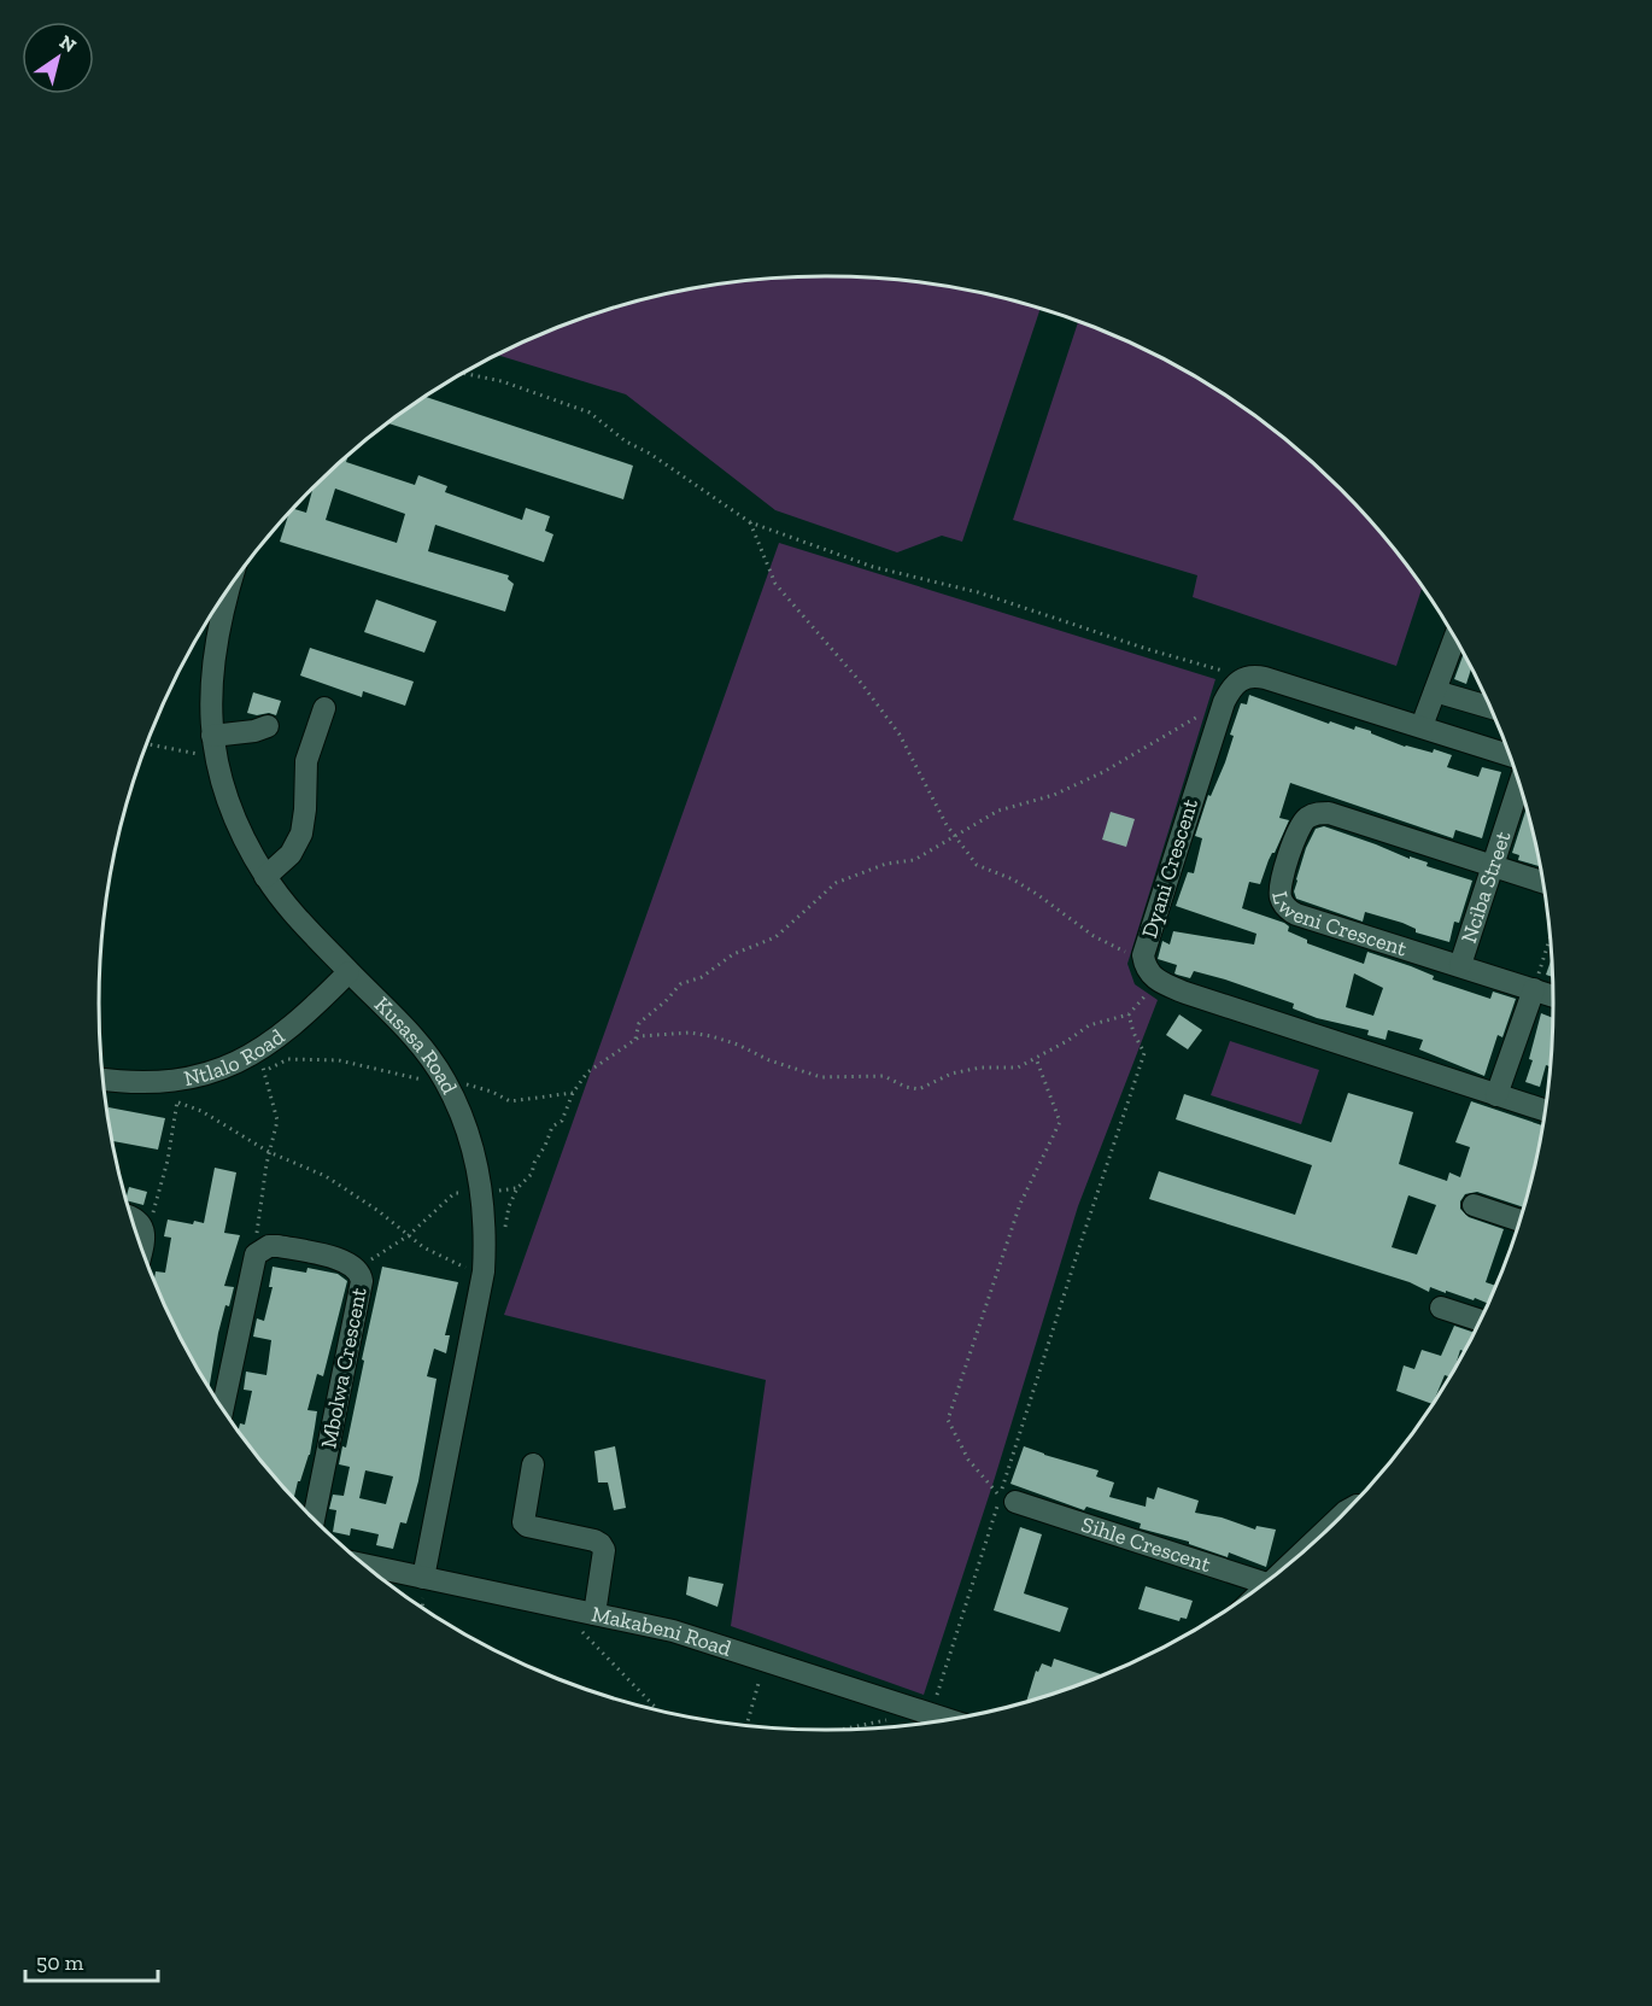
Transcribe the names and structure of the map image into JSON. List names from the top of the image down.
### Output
{
  "streets": {
    "street": [
      "Dyani Crescent",
      "Nciba Street",
      "Lweni Crescent",
      "Kusasa Road",
      "Ntlalo Road",
      "Mbolwa Crescent",
      "Sihle Crescent",
      "Makabeni Road"
    ]
  },
  "crossings": [
    ["Nciba Street", "Lweni Crescent"],
    ["Kusasa Road", "Ntlalo Road"],
    ["Kusasa Road", "Makabeni Road"]
  ],
  "scale_bar": "50 m",
  "north": "top right"
}
